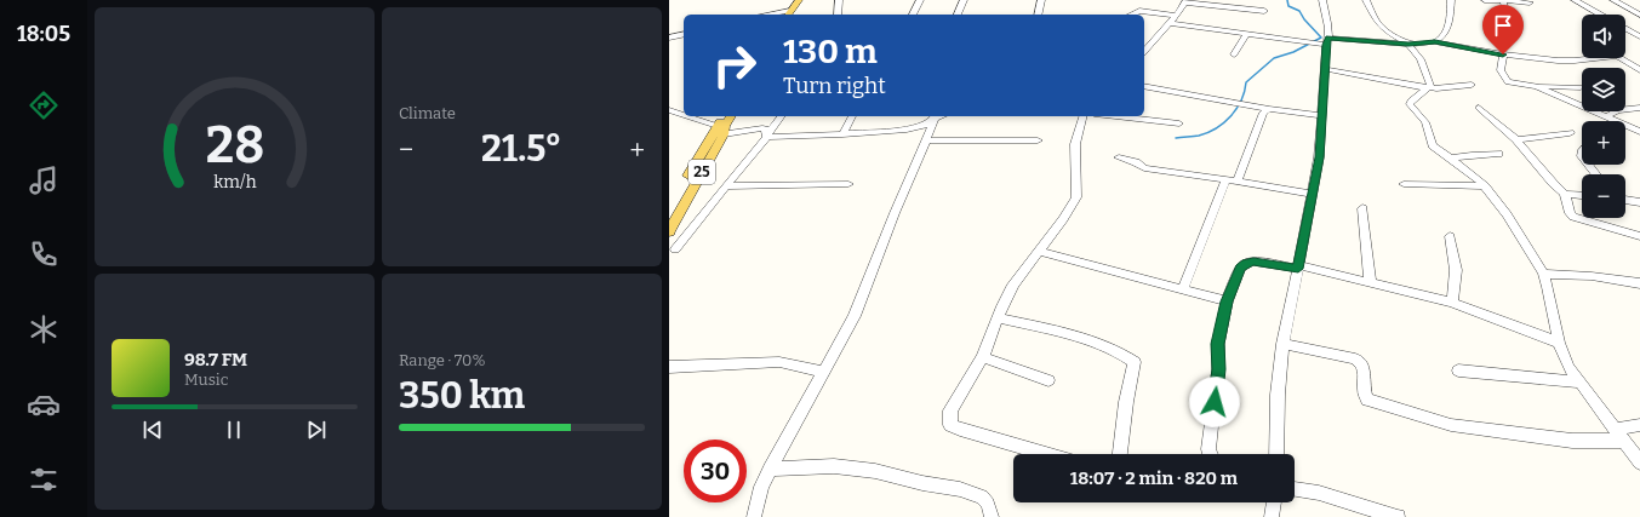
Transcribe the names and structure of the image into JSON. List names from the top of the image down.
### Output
{
  "streets": {
    "main road": ["25"]
  },
  "page": {
    "tabs": "18:05",
    "tile": [
      "Climate",
      ["Range · 70%", "350 km"]
    ],
    "map_buttons": ["+", "−"],
    "turn": ["130 m", "Turn right"],
    "heat": ["−", "21.5°", "+"],
    "song": ["98.7 FM", "Music"],
    "limit": "30",
    "trip": "18:07 · 2 min · 820 m",
    "gauge": ["28", "km/h"]
  }
}
